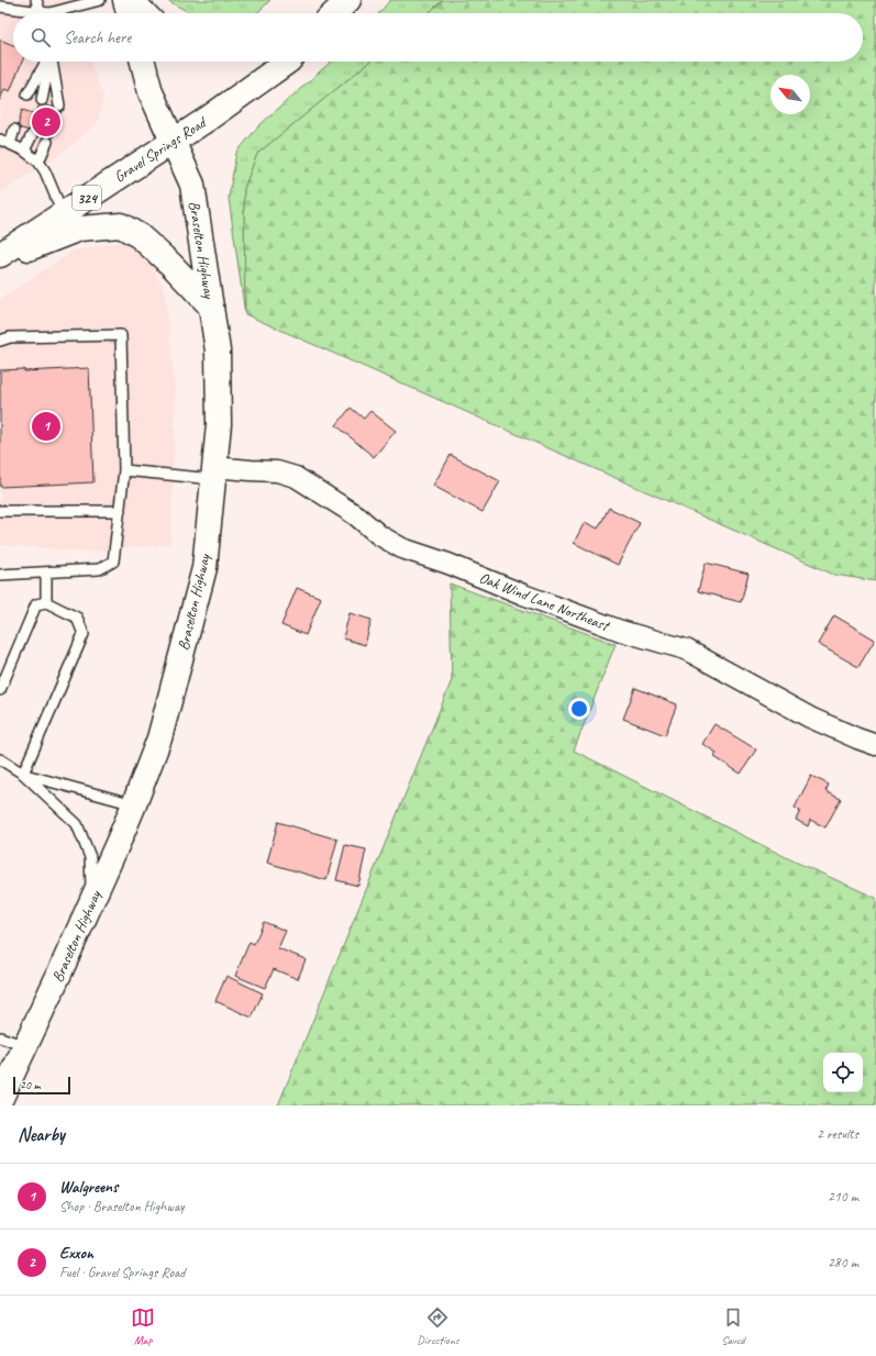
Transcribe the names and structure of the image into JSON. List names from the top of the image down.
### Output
{
  "streets": {
    "main road": ["Gravel Springs Road", "324", "Braselton Highway"],
    "street": ["Oak Wind Lane Northeast"]
  },
  "crossings": [
    ["Gravel Springs Road", "Braselton Highway"],
    ["Braselton Highway", "Oak Wind Lane Northeast"]
  ],
  "scale_bar": "20 m",
  "north": "top left",
  "page": {
    "search": "Search here",
    "pins": ["2", "1"],
    "scale": "20 m",
    "heading": ["Nearby", "2 results"],
    "list": [
      {
        "mark": "1",
        "name": "Walgreens",
        "note": "Shop · Braselton Highway",
        "value": "210 m"
      },
      {
        "mark": "2",
        "name": "Exxon",
        "note": "Fuel · Gravel Springs Road",
        "value": "280 m"
      }
    ],
    "nav": ["Map", "Directions", "Saved"]
  }
}
